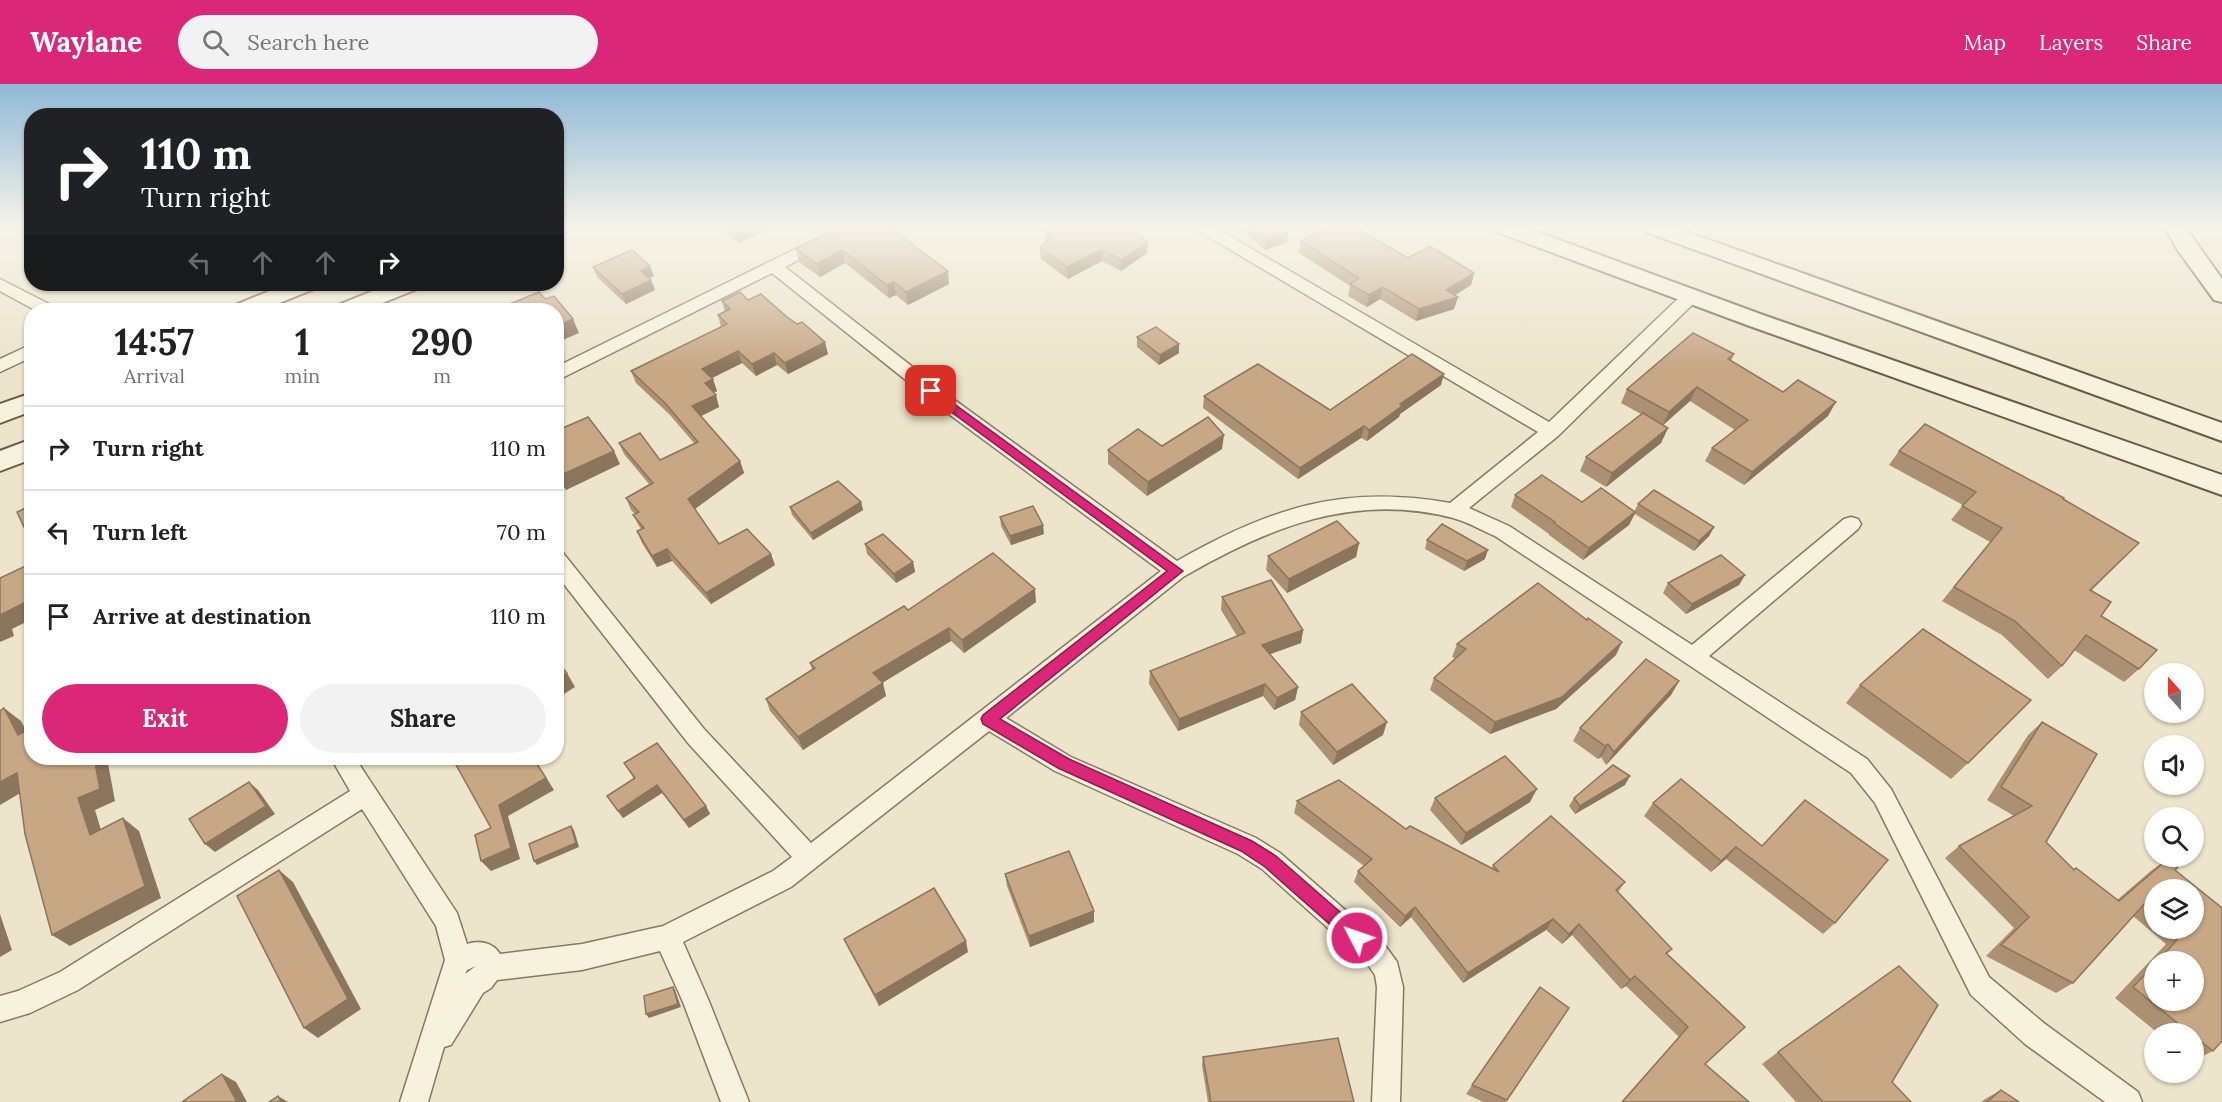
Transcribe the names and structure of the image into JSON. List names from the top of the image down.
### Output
{
  "north": "top",
  "page": {
    "header": "Waylane",
    "search": "Search here",
    "nav": ["Map", "Layers", "Share"],
    "turn": ["110 m", "Turn right"],
    "eta": [
      "14:57",
      "Arrival",
      "1",
      "min",
      "290",
      "m"
    ],
    "list": [
      {
        "name": "Turn right",
        "value": "110 m"
      },
      {
        "name": "Turn left",
        "value": "70 m"
      },
      {
        "name": "Arrive at destination",
        "value": "110 m"
      }
    ],
    "map_buttons": ["+", "−"],
    "buttons": ["Exit", "Share"]
  }
}
